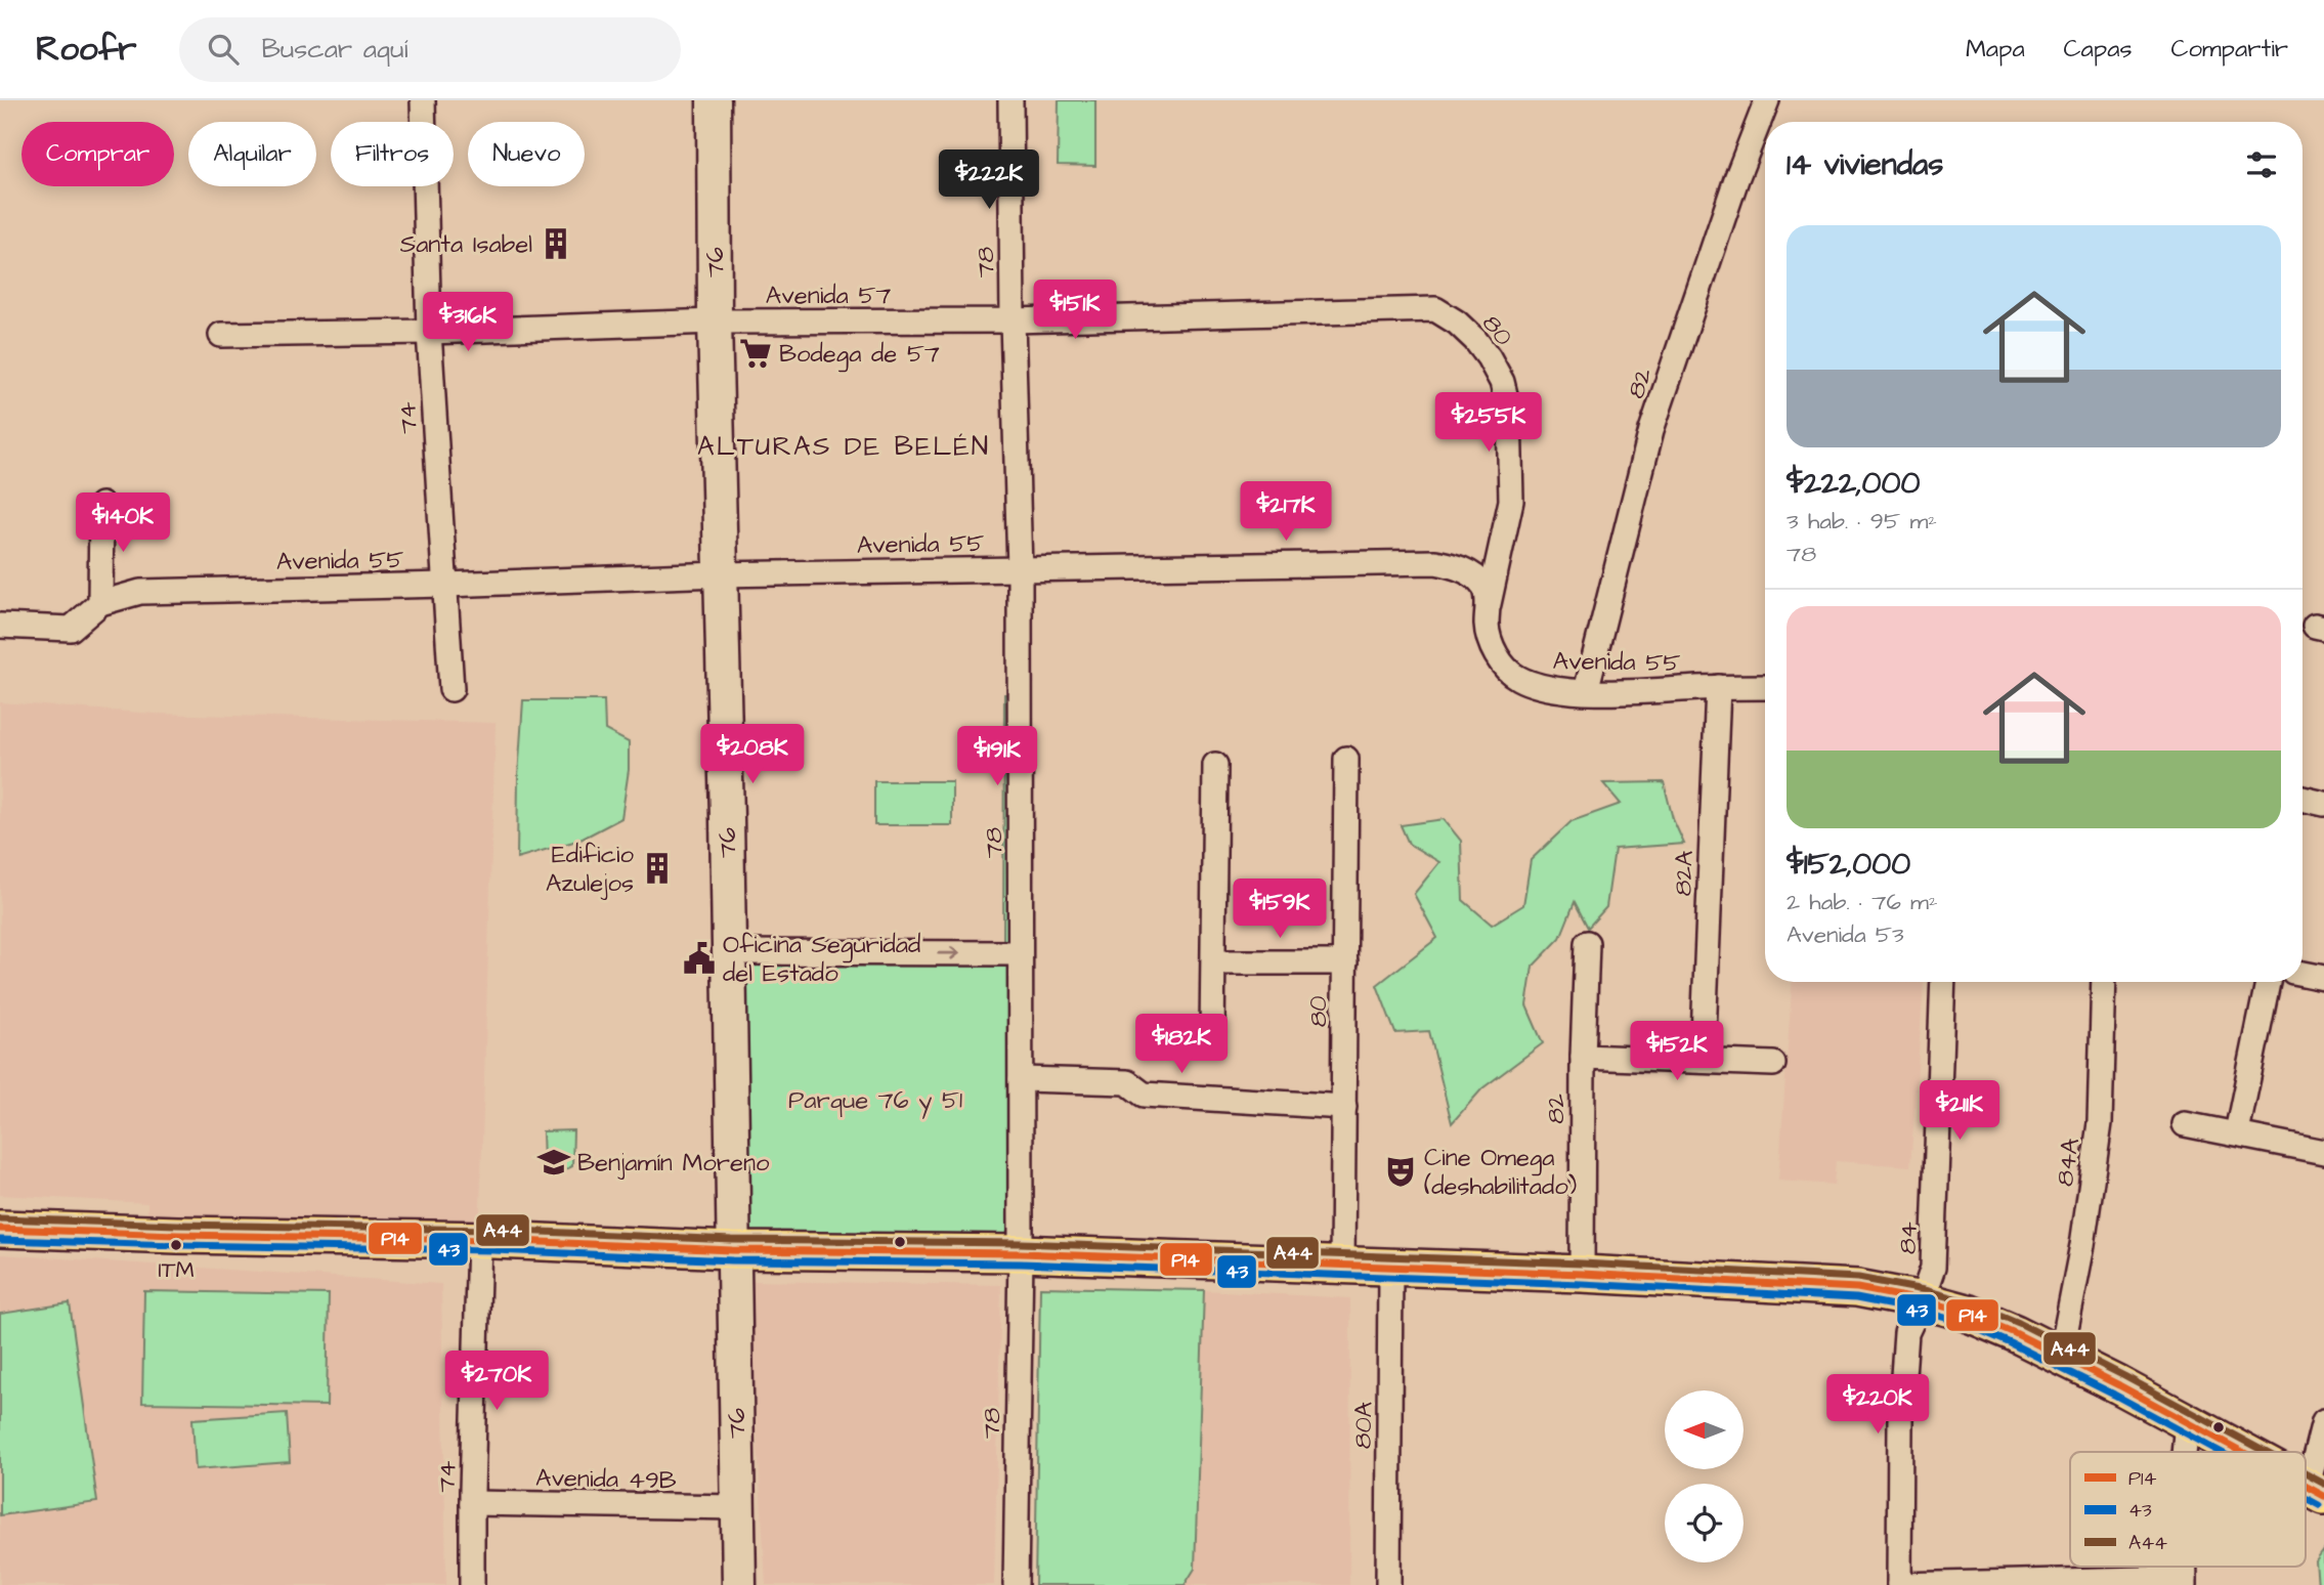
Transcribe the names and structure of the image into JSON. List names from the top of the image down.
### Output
{
  "streets": {
    "street": [
      "76",
      "78",
      "Avenida 57",
      "80",
      "82",
      "74",
      "Avenida 55",
      "82A",
      "84A",
      "84",
      "80A",
      "Avenida 49B"
    ]
  },
  "crossings": [
    ["76", "Avenida 57"],
    ["76", "Avenida 55"],
    ["76", "Avenida 49B"],
    ["78", "Avenida 57"],
    ["78", "Avenida 55"],
    ["Avenida 57", "80"],
    ["Avenida 57", "74"],
    ["80", "Avenida 55"],
    ["82", "Avenida 55"],
    ["74", "Avenida 55"],
    ["74", "Avenida 49B"],
    ["Avenida 55", "82A"]
  ],
  "districts": ["ALTURAS DE BELÉN"],
  "parks": ["Parque 76 y 51"],
  "places": {
    "building": ["Santa Isabel", "Edificio Azulejos"],
    "supermarket": ["Bodega de 57"],
    "public building": ["Oficina Seguridad del Estado"],
    "school or university": ["Benjamín Moreno"],
    "theatre": ["Cine Omega (deshabilitado)"],
    "other": ["ITM"]
  },
  "lines": ["transit line A44", "transit line P14", "transit line 43"],
  "legend": ["P14", "43", "A44"],
  "north": "left",
  "page": {
    "header": "Roofr",
    "search": "Buscar aquí",
    "nav": ["Mapa", "Capas", "Compartir"],
    "chip": [
      "Comprar",
      "Alquilar",
      "Filtros",
      "Nuevo"
    ],
    "heading": "14 viviendas",
    "price": [
      "$222K",
      "$151K",
      "$316K",
      "$255K",
      "$217K",
      "$140K",
      "$208K",
      "$191K",
      "$159K",
      "$182K",
      "$152K",
      "$211K",
      "$270K",
      "$220K"
    ],
    "list": [
      {
        "name": "$222,000",
        "note": "3 hab. · 95 m² · 78"
      },
      {
        "name": "$152,000",
        "note": "2 hab. · 76 m² · Avenida 53"
      }
    ]
  }
}
